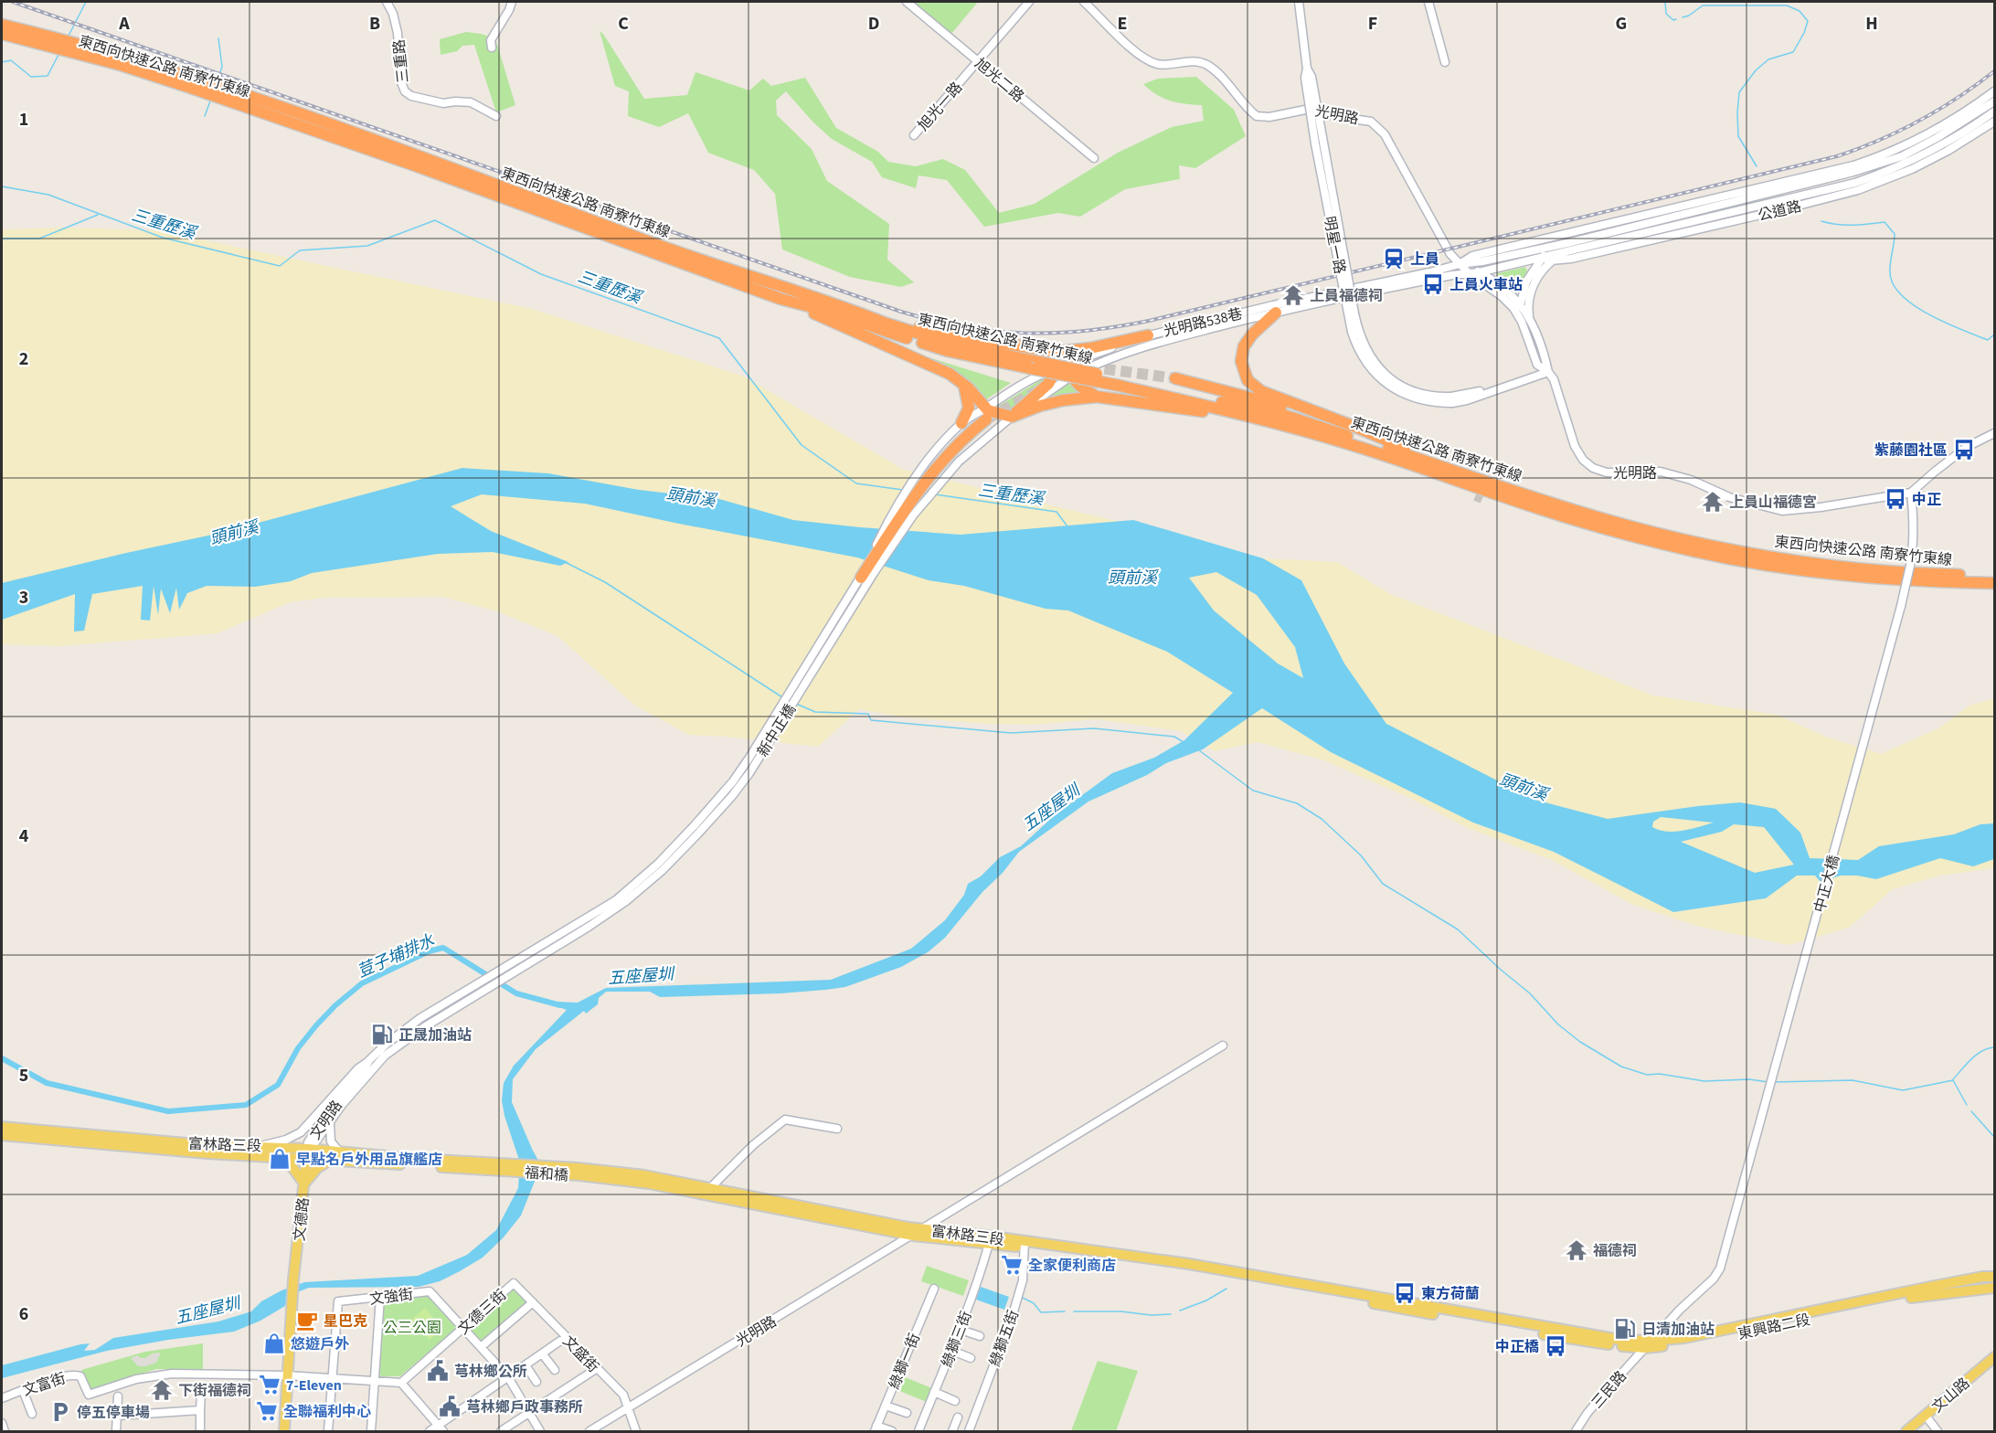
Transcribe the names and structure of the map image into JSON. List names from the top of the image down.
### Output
{
  "streets": {
    "highway": ["東西向快速公路 南寮竹東線"],
    "main road": [
      "富林路三段",
      "福和橋",
      "文德路",
      "東興路二段",
      "文山路"
    ],
    "street": [
      "三重路",
      "旭光二路",
      "旭光一路",
      "光明路",
      "公道路",
      "明星一路",
      "光明路538巷",
      "新中正橋",
      "中正大橋",
      "文明路",
      "文強街",
      "文德三街",
      "綠獅五街",
      "綠獅三街",
      "文盛街",
      "綠獅一街",
      "文富街",
      "三民路"
    ]
  },
  "crossings": [
    ["旭光二路", "旭光一路"],
    ["光明路", "公道路"],
    ["光明路", "明星一路"],
    ["光明路", "光明路538巷"],
    ["光明路", "中正大橋"],
    ["光明路", "富林路三段"],
    ["光明路", "文盛街"],
    ["公道路", "光明路538巷"],
    ["光明路538巷", "新中正橋"],
    ["新中正橋", "文明路"],
    ["中正大橋", "東興路二段"],
    ["中正大橋", "三民路"],
    ["文明路", "富林路三段"],
    ["文明路", "文德路"],
    ["富林路三段", "福和橋"],
    ["富林路三段", "文德路"],
    ["富林路三段", "東興路二段"],
    ["富林路三段", "綠獅五街"],
    ["富林路三段", "綠獅三街"],
    ["文德路", "文富街"],
    ["文強街", "文德三街"],
    ["文強街", "文富街"],
    ["文德三街", "文盛街"],
    ["文德三街", "文富街"],
    ["東興路二段", "三民路"]
  ],
  "water": [
    "三重歷溪",
    "頭前溪",
    "五座屋圳",
    "荳子埔排水"
  ],
  "parks": ["公三公園"],
  "places": {
    "station": ["上員"],
    "bus stop": [
      "上員火車站",
      "紫藤園社區",
      "中正",
      "東方荷蘭",
      "中正橋"
    ],
    "temple": [
      "上員福德祠",
      "上員山福德宮",
      "福德祠",
      "下街福德祠"
    ],
    "fuel station": ["正晟加油站", "日清加油站"],
    "shop": ["早點名戶外用品旗艦店", "悠遊戶外"],
    "supermarket": ["全家便利商店", "7-Eleven", "全聯福利中心"],
    "cafe": ["星巴克"],
    "public building": ["芎林鄉公所", "芎林鄉戶政事務所"],
    "parking": ["停五停車場"]
  },
  "grid": {
    "columns": [
      "A",
      "B",
      "C",
      "D",
      "E",
      "F",
      "G",
      "H"
    ],
    "rows": [
      "1",
      "2",
      "3",
      "4",
      "5",
      "6"
    ]
  }
}
